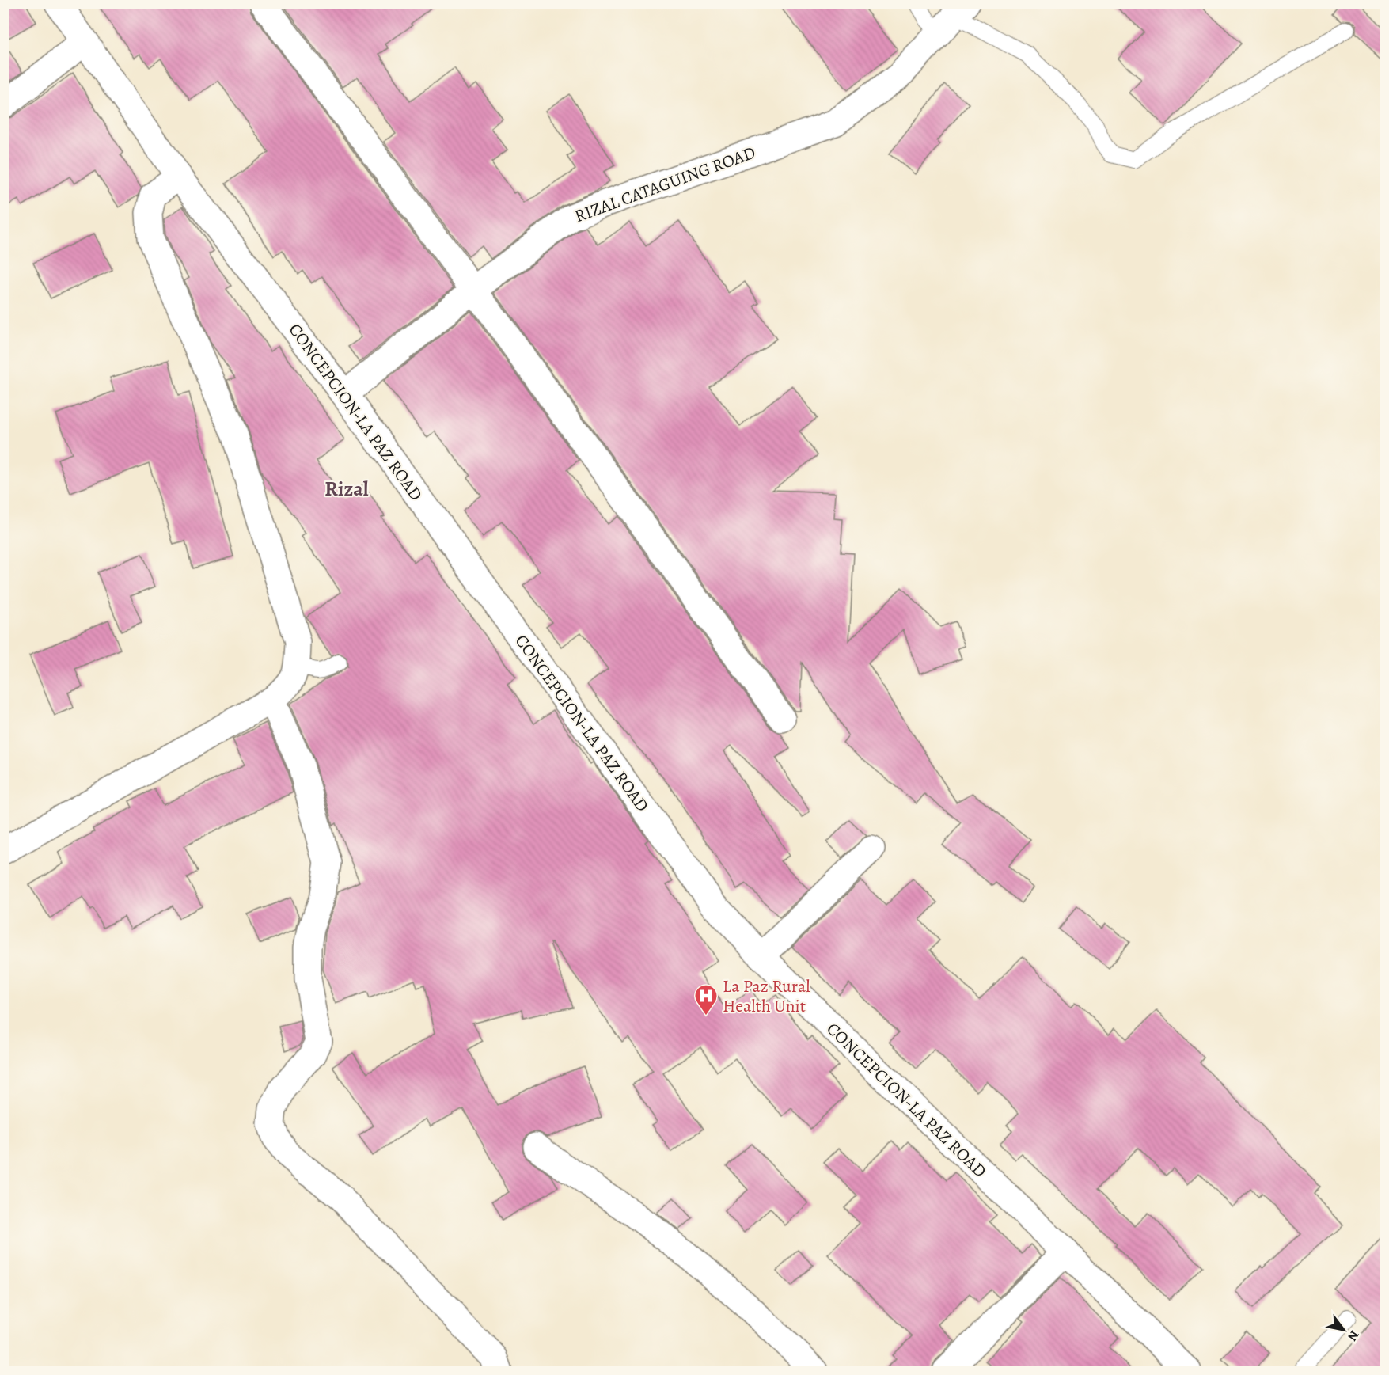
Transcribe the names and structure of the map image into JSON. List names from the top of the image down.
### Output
{
  "streets": {
    "street": ["RIZAL CATAGUING ROAD", "CONCEPCION-LA PAZ ROAD"]
  },
  "crossings": [
    ["RIZAL CATAGUING ROAD", "CONCEPCION-LA PAZ ROAD"]
  ],
  "districts": ["Rizal"],
  "places": {
    "hospital": ["La Paz Rural Health Unit"]
  },
  "north": "bottom right"
}
